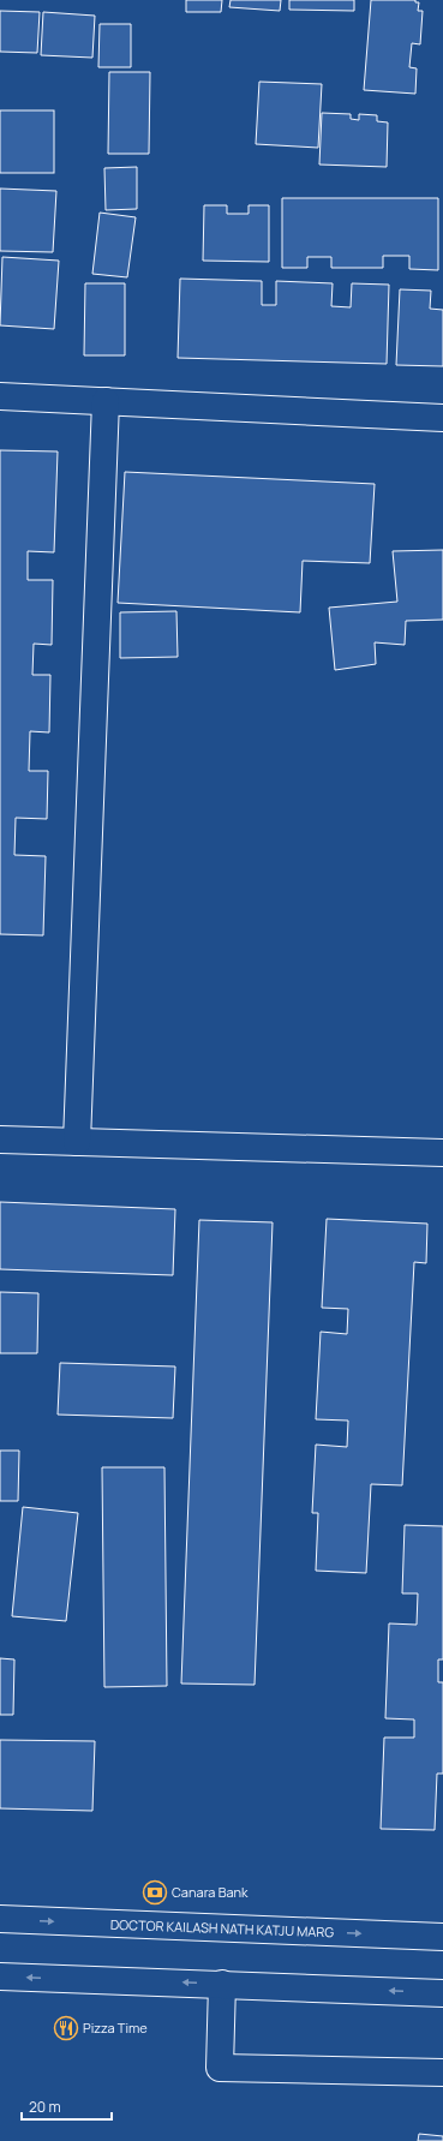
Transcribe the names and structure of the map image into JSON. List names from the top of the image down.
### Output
{
  "streets": {
    "street": ["DOCTOR KAILASH NATH KATJU MARG"]
  },
  "places": {
    "bank": ["Canara Bank"],
    "restaurant": ["Pizza Time"]
  },
  "scale_bar": "20 m"
}
